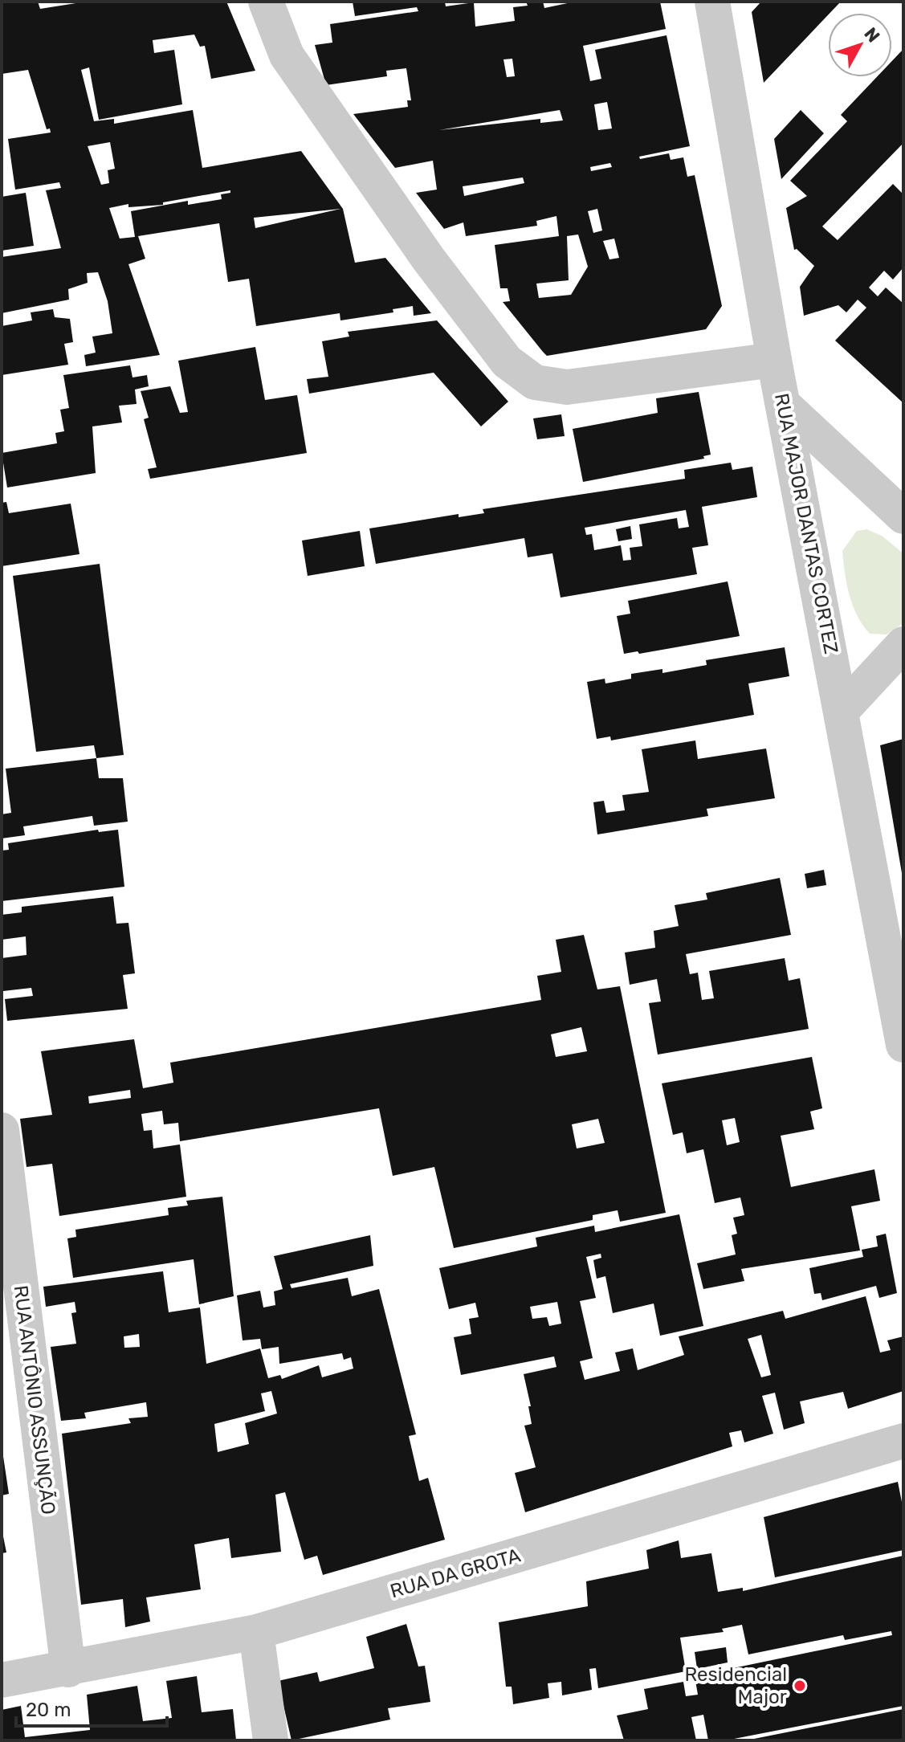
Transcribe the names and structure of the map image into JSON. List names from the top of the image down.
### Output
{
  "streets": {
    "street": ["RUA MAJOR DANTAS CORTEZ", "RUA ANTÔNIO ASSUNÇÃO", "RUA DA GROTA"]
  },
  "crossings": [
    ["RUA ANTÔNIO ASSUNÇÃO", "RUA DA GROTA"]
  ],
  "places": ["Residencial Major"],
  "scale_bar": "20 m",
  "north": "top right"
}
